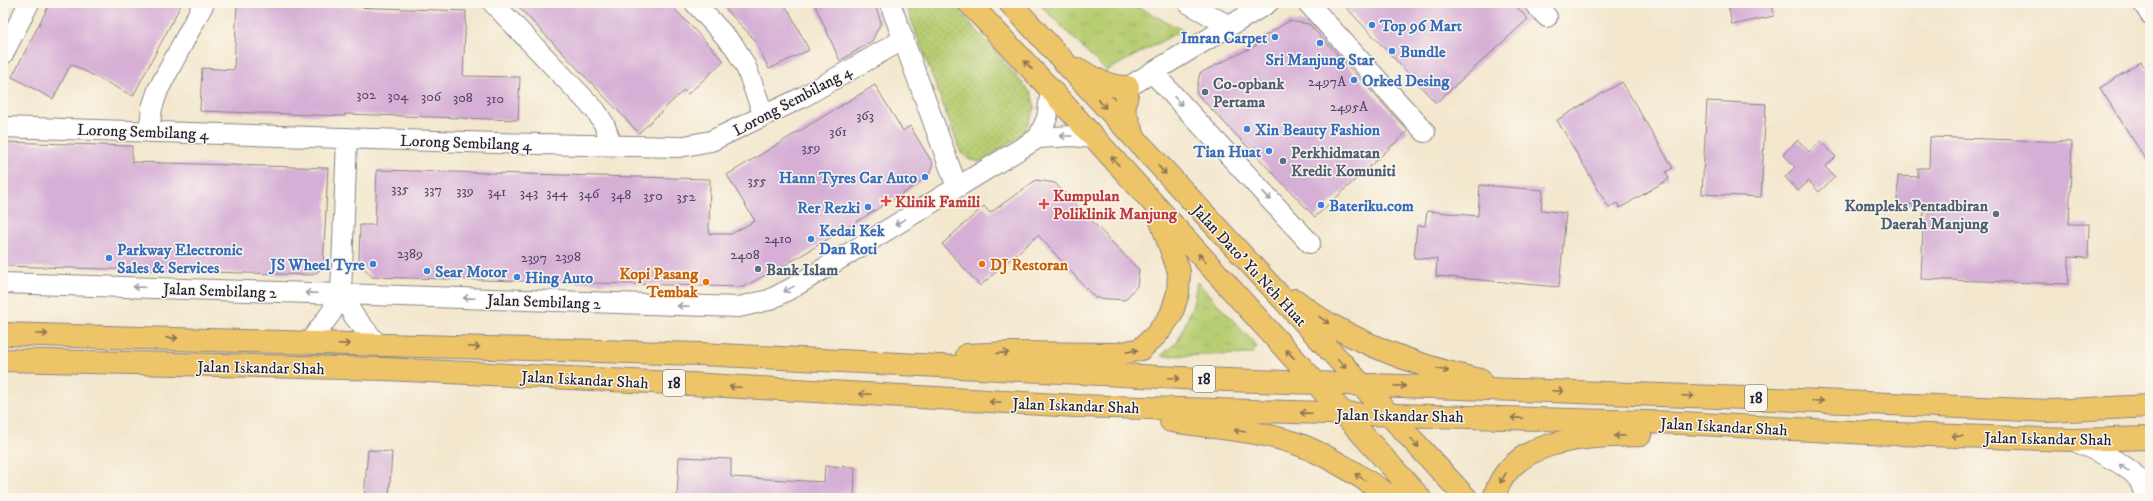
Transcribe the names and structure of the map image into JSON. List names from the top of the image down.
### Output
{
  "streets": {
    "main road": ["Jalan Dato' Yu Neh Huat", "Jalan Iskandar Shah", "18"],
    "street": ["Lorong Sembilang 4", "Jalan Sembilang 2"]
  },
  "crossings": [
    ["Jalan Dato' Yu Neh Huat", "Jalan Sembilang 2"],
    ["Jalan Dato' Yu Neh Huat", "Jalan Iskandar Shah"]
  ],
  "one_way": ["Jalan Sembilang 2"],
  "places": {
    "other": [
      "Top 96 Mart",
      "Imran Carpet",
      "Sri Manjung Star",
      "Bundle",
      "Orked Desing",
      "Co-opbank Pertama",
      "Xin Beauty Fashion",
      "Tian Huat",
      "Perkhidmatan Kredit Komuniti",
      "Hann Tyres Car Auto",
      "Bateriku.com",
      "Rer Rezki",
      "Kompleks Pentadbiran Daerah Manjung",
      "Kedai Kek Dan Roti",
      "Parkway Electronic Sales & Services",
      "JS Wheel Tyre",
      "DJ Restoran",
      "Bank Islam",
      "Sear Motor",
      "Hing Auto",
      "Kopi Pasang Tembak"
    ],
    "health": ["Klinik Famili", "Kumpulan Poliklinik Manjung"]
  },
  "house_numbers": [
    "2497A",
    "302",
    "304",
    "306",
    "308",
    "310",
    "2495A",
    "363",
    "361",
    "359",
    "355",
    "335",
    "337",
    "339",
    "341",
    "343",
    "344",
    "346",
    "348",
    "350",
    "352",
    "2410",
    "2389",
    "2408",
    "2398",
    "2397"
  ]
}
